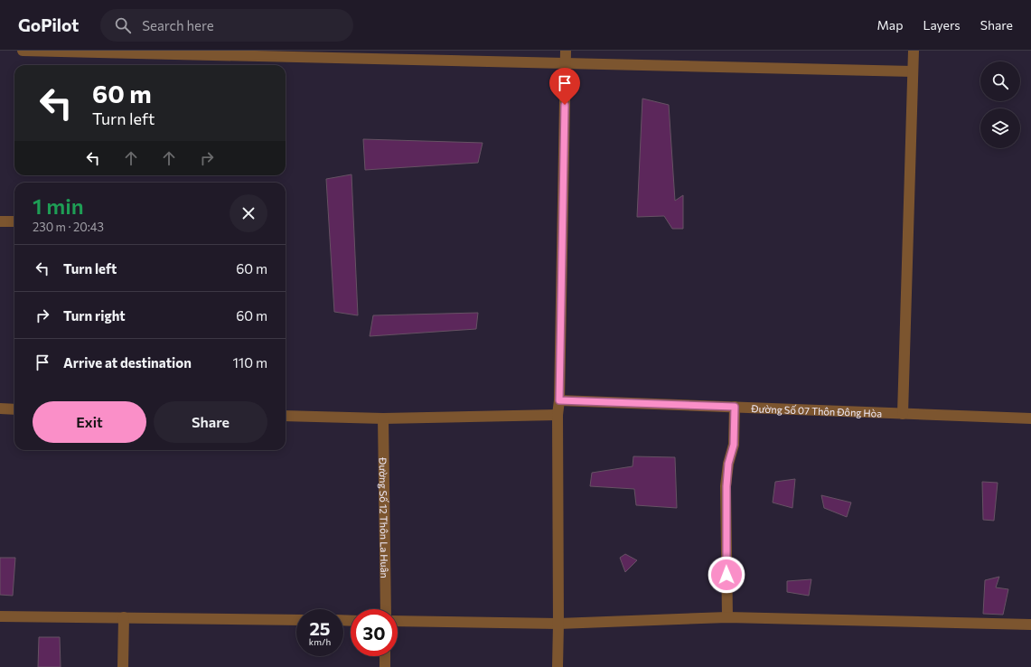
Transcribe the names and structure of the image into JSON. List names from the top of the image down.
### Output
{
  "streets": {
    "street": ["Đường Số 07 Thôn Đông Hòa", "Đường Số 12 Thôn La Huân"]
  },
  "page": {
    "header": "GoPilot",
    "search": "Search here",
    "nav": ["Map", "Layers", "Share"],
    "turn": ["60 m", "Turn left"],
    "heading": ["1 min", "230 m · 20:43"],
    "list": [
      {
        "name": "Turn left",
        "value": "60 m"
      },
      {
        "name": "Turn right",
        "value": "60 m"
      },
      {
        "name": "Arrive at destination",
        "value": "110 m"
      }
    ],
    "buttons": ["Exit", "Share"],
    "speed": "25 km/h",
    "limit": "30"
  }
}
